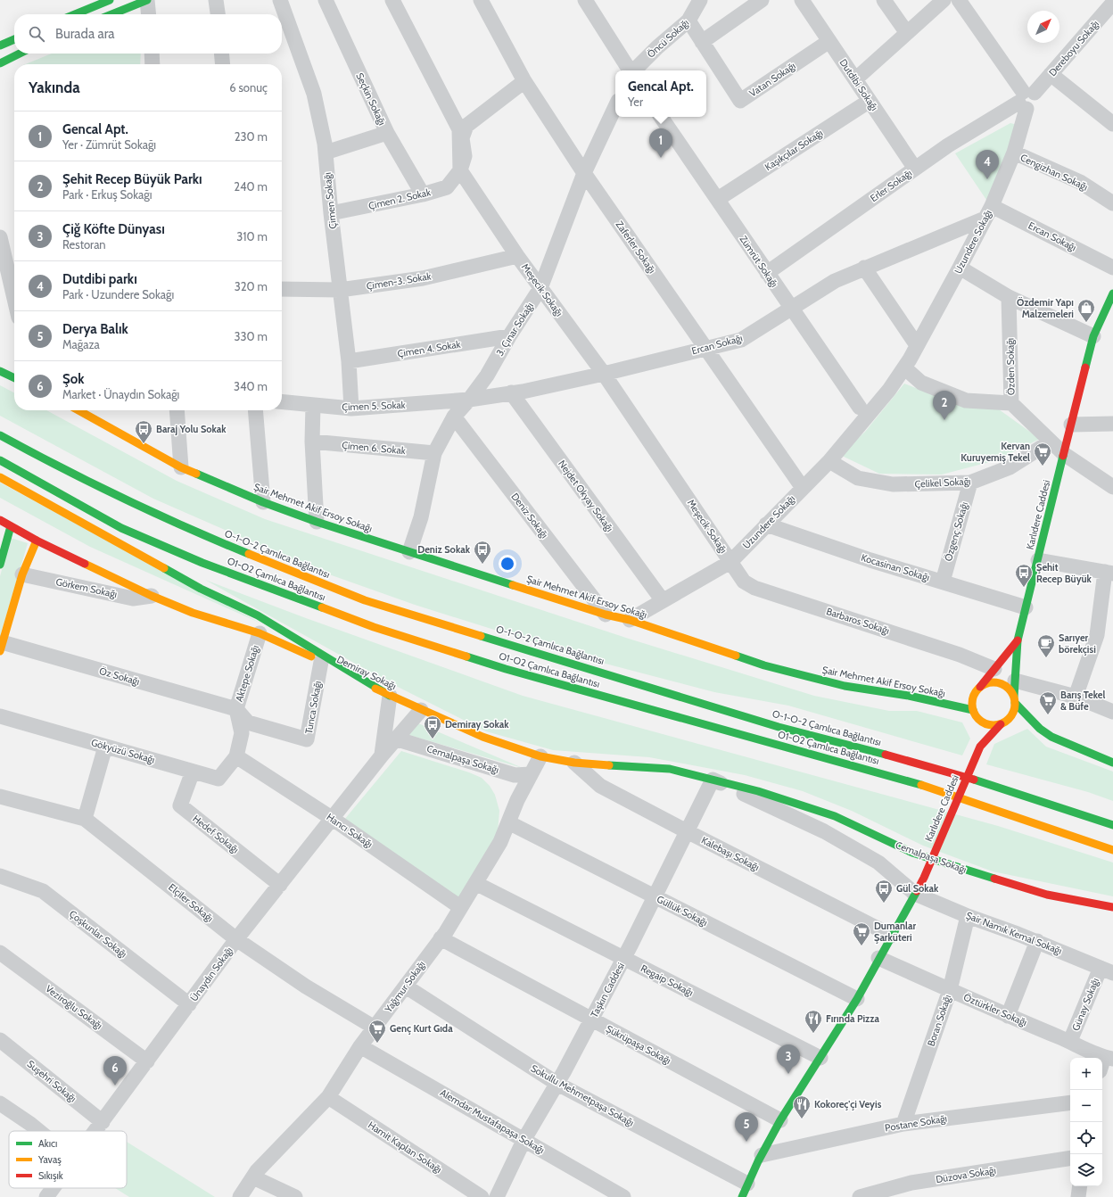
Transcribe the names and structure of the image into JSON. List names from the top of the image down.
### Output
{
  "streets": {
    "main road": [
      "Şair Mehmet Akif Ersoy Sokağı",
      "Karlıdere Caddesi",
      "O-1-O-2 Çamlıca Bağlantısı",
      "O1-O2 Çamlıca Bağlantısı",
      "Demiray Sokağı",
      "Cemalpaşa Sokağı"
    ],
    "street": [
      "Öncü Sokağı",
      "Dereboyu Sokağı",
      "Vatan Sokağı",
      "Dutdibi Sokağı",
      "Seçkin Sokağı",
      "Kaşıkçılar Sokağı",
      "Cengizhan Sokağı",
      "Erler Sokağı",
      "Çimen 2. Sokak",
      "Çimen Sokağı",
      "Ercan Sokağı",
      "Uzundere Sokağı",
      "Zaferler Sokağı",
      "Zümrüt Sokağı",
      "Çimen-3. Sokak",
      "Meşecik Sokağı",
      "3. Çınar Sokağı",
      "Çimen 4. Sokak",
      "Özden Sokağı",
      "Çimen 5. Sokak",
      "Çimen 6. Sokak",
      "Çelikel Sokağı",
      "Nejdet Okyay Sokağı",
      "Deniz Sokağı",
      "Özgenç Sokağı",
      "Kocasinan Sokağı",
      "Görkem Sokağı",
      "Barbaros Sokağı",
      "Aktepe Sokağı",
      "Öz Sokağı",
      "Tunca Sokağı",
      "Gökyüzü Sokağı",
      "Hancı Sokağı",
      "Hedef Sokağı",
      "Kalebaşı Sokağı",
      "Elçiler Sokağı",
      "Güllük Sokağı",
      "Şair Namık Kemal Sokağı",
      "Çoşkunlar Sokağı",
      "Ünaydın Sokağı",
      "Regaip Sokağı",
      "Yağmur Sokağı",
      "Taşkın Caddesi",
      "Günay Sokağı",
      "Veziroğlu Sokağı",
      "Öztürkler Sokağı",
      "Boran Sokağı",
      "Şükrüpaşa Sokağı",
      "Suşehri Sokağı",
      "Sokullu Mehmetpaşa Sokağı",
      "Alemdar Mustafapaşa Sokağı",
      "Postane Sokağı",
      "Hamit Kaplan Sokağı",
      "Düzova Sokağı"
    ]
  },
  "crossings": [
    ["Öncü Sokağı", "Vatan Sokağı"],
    ["Dereboyu Sokağı", "Erler Sokağı"],
    ["Dereboyu Sokağı", "Uzundere Sokağı"],
    ["Vatan Sokağı", "Dutdibi Sokağı"],
    ["Dutdibi Sokağı", "Kaşıkçılar Sokağı"],
    ["Dutdibi Sokağı", "Erler Sokağı"],
    ["Seçkin Sokağı", "Çimen 2. Sokak"],
    ["Kaşıkçılar Sokağı", "Zümrüt Sokağı"],
    ["Cengizhan Sokağı", "Uzundere Sokağı"],
    ["Erler Sokağı", "Uzundere Sokağı"],
    ["Erler Sokağı", "Zümrüt Sokağı"],
    ["Çimen 2. Sokak", "Çimen Sokağı"],
    ["Çimen 2. Sokak", "Meşecik Sokağı"],
    ["Çimen Sokağı", "Çimen-3. Sokak"],
    ["Çimen Sokağı", "Çimen 4. Sokak"],
    ["Çimen Sokağı", "Çimen 5. Sokak"],
    ["Ercan Sokağı", "Uzundere Sokağı"],
    ["Ercan Sokağı", "Zaferler Sokağı"],
    ["Ercan Sokağı", "Zümrüt Sokağı"],
    ["Ercan Sokağı", "Meşecik Sokağı"],
    ["Ercan Sokağı", "3. Çınar Sokağı"],
    ["Ercan Sokağı", "Çimen 5. Sokak"],
    ["Ercan Sokağı", "Nejdet Okyay Sokağı"],
    ["Uzundere Sokağı", "Zaferler Sokağı"],
    ["Uzundere Sokağı", "Zümrüt Sokağı"],
    ["Uzundere Sokağı", "Meşecik Sokağı"],
    ["Uzundere Sokağı", "Çelikel Sokağı"],
    ["Uzundere Sokağı", "Nejdet Okyay Sokağı"],
    ["Uzundere Sokağı", "Şair Mehmet Akif Ersoy Sokağı"],
    ["Uzundere Sokağı", "Kocasinan Sokağı"],
    ["Uzundere Sokağı", "Barbaros Sokağı"],
    ["Zaferler Sokağı", "3. Çınar Sokağı"],
    ["Çimen-3. Sokak", "Meşecik Sokağı"],
    ["Meşecik Sokağı", "3. Çınar Sokağı"],
    ["Meşecik Sokağı", "Barbaros Sokağı"],
    ["3. Çınar Sokağı", "Çimen 4. Sokak"],
    ["3. Çınar Sokağı", "Çimen 5. Sokak"],
    ["3. Çınar Sokağı", "Çimen 6. Sokak"],
    ["3. Çınar Sokağı", "Şair Mehmet Akif Ersoy Sokağı"],
    ["3. Çınar Sokağı", "Deniz Sokağı"],
    ["Özden Sokağı", "Çelikel Sokağı"],
    ["Özden Sokağı", "Karlıdere Caddesi"],
    ["Çelikel Sokağı", "Özgenç Sokağı"],
    ["Şair Mehmet Akif Ersoy Sokağı", "Karlıdere Caddesi"],
    ["Şair Mehmet Akif Ersoy Sokağı", "Deniz Sokağı"],
    ["Karlıdere Caddesi", "Kocasinan Sokağı"],
    ["Karlıdere Caddesi", "Barbaros Sokağı"],
    ["Karlıdere Caddesi", "Cemalpaşa Sokağı"],
    ["Karlıdere Caddesi", "Kalebaşı Sokağı"],
    ["Karlıdere Caddesi", "Güllük Sokağı"],
    ["Karlıdere Caddesi", "Şair Namık Kemal Sokağı"],
    ["Karlıdere Caddesi", "Regaip Sokağı"],
    ["Karlıdere Caddesi", "Öztürkler Sokağı"],
    ["Karlıdere Caddesi", "Şükrüpaşa Sokağı"],
    ["Karlıdere Caddesi", "Sokullu Mehmetpaşa Sokağı"],
    ["Karlıdere Caddesi", "Postane Sokağı"],
    ["Özgenç Sokağı", "Kocasinan Sokağı"],
    ["Görkem Sokağı", "Demiray Sokağı"],
    ["Demiray Sokağı", "Aktepe Sokağı"],
    ["Demiray Sokağı", "Tunca Sokağı"],
    ["Demiray Sokağı", "Cemalpaşa Sokağı"],
    ["Demiray Sokağı", "Kalebaşı Sokağı"],
    ["Demiray Sokağı", "Ünaydın Sokağı"],
    ["Demiray Sokağı", "Yağmur Sokağı"],
    ["Aktepe Sokağı", "Öz Sokağı"],
    ["Aktepe Sokağı", "Tunca Sokağı"],
    ["Aktepe Sokağı", "Gökyüzü Sokağı"],
    ["Aktepe Sokağı", "Hancı Sokağı"],
    ["Öz Sokağı", "Tunca Sokağı"],
    ["Gökyüzü Sokağı", "Hancı Sokağı"],
    ["Gökyüzü Sokağı", "Hedef Sokağı"],
    ["Cemalpaşa Sokağı", "Kalebaşı Sokağı"],
    ["Cemalpaşa Sokağı", "Şair Namık Kemal Sokağı"],
    ["Cemalpaşa Sokağı", "Ünaydın Sokağı"],
    ["Cemalpaşa Sokağı", "Yağmur Sokağı"],
    ["Cemalpaşa Sokağı", "Taşkın Caddesi"],
    ["Hancı Sokağı", "Ünaydın Sokağı"],
    ["Hancı Sokağı", "Yağmur Sokağı"],
    ["Hedef Sokağı", "Ünaydın Sokağı"],
    ["Kalebaşı Sokağı", "Taşkın Caddesi"],
    ["Elçiler Sokağı", "Ünaydın Sokağı"],
    ["Elçiler Sokağı", "Yağmur Sokağı"],
    ["Güllük Sokağı", "Yağmur Sokağı"],
    ["Güllük Sokağı", "Taşkın Caddesi"],
    ["Şair Namık Kemal Sokağı", "Günay Sokağı"],
    ["Şair Namık Kemal Sokağı", "Boran Sokağı"],
    ["Çoşkunlar Sokağı", "Ünaydın Sokağı"],
    ["Ünaydın Sokağı", "Veziroğlu Sokağı"],
    ["Ünaydın Sokağı", "Suşehri Sokağı"],
    ["Regaip Sokağı", "Yağmur Sokağı"],
    ["Regaip Sokağı", "Taşkın Caddesi"],
    ["Yağmur Sokağı", "Şükrüpaşa Sokağı"],
    ["Yağmur Sokağı", "Sokullu Mehmetpaşa Sokağı"],
    ["Yağmur Sokağı", "Alemdar Mustafapaşa Sokağı"],
    ["Yağmur Sokağı", "Hamit Kaplan Sokağı"],
    ["Taşkın Caddesi", "Şükrüpaşa Sokağı"],
    ["Taşkın Caddesi", "Sokullu Mehmetpaşa Sokağı"],
    ["Taşkın Caddesi", "Alemdar Mustafapaşa Sokağı"],
    ["Günay Sokağı", "Öztürkler Sokağı"],
    ["Öztürkler Sokağı", "Boran Sokağı"],
    ["Boran Sokağı", "Postane Sokağı"]
  ],
  "places": {
    "shop": ["Özdemir Yapı Malzemeleri"],
    "bus stop": [
      "Baraj Yolu Sokak",
      "Deniz Sokak",
      "Şehit Recep Büyük",
      "Demiray Sokak",
      "Gül Sokak"
    ],
    "supermarket": [
      "Kervan Kuruyemiş Tekel",
      "Barış Tekel & Büfe",
      "Dumanlar Şarküteri",
      "Genç Kurt Gıda"
    ],
    "cafe": ["Sarıyer börekçisi"],
    "restaurant": ["Fırında Pizza", "Kokoreç'çi Veyis"]
  },
  "legend": ["Akıcı", "Yavaş", "Sıkışık"],
  "north": "top right",
  "page": {
    "search": "Burada ara",
    "heading": ["Yakında", "6 sonuç"],
    "popup": ["Gencal Apt.", "Yer"],
    "list": [
      {
        "mark": "1",
        "name": "Gencal Apt.",
        "note": "Yer · Zümrüt Sokağı",
        "value": "230 m"
      },
      {
        "mark": "2",
        "name": "Şehit Recep Büyük Parkı",
        "note": "Park · Erkuş Sokağı",
        "value": "240 m"
      },
      {
        "mark": "3",
        "name": "Çiğ Köfte Dünyası",
        "note": "Restoran",
        "value": "310 m"
      },
      {
        "mark": "4",
        "name": "Dutdibi parkı",
        "note": "Park · Uzundere Sokağı",
        "value": "320 m"
      },
      {
        "mark": "5",
        "name": "Derya Balık",
        "note": "Mağaza",
        "value": "330 m"
      },
      {
        "mark": "6",
        "name": "Şok",
        "note": "Market · Ünaydın Sokağı",
        "value": "340 m"
      }
    ],
    "pins": [
      "1",
      "4",
      "2",
      "3",
      "6",
      "5"
    ],
    "map_buttons": ["+", "−"]
  }
}
